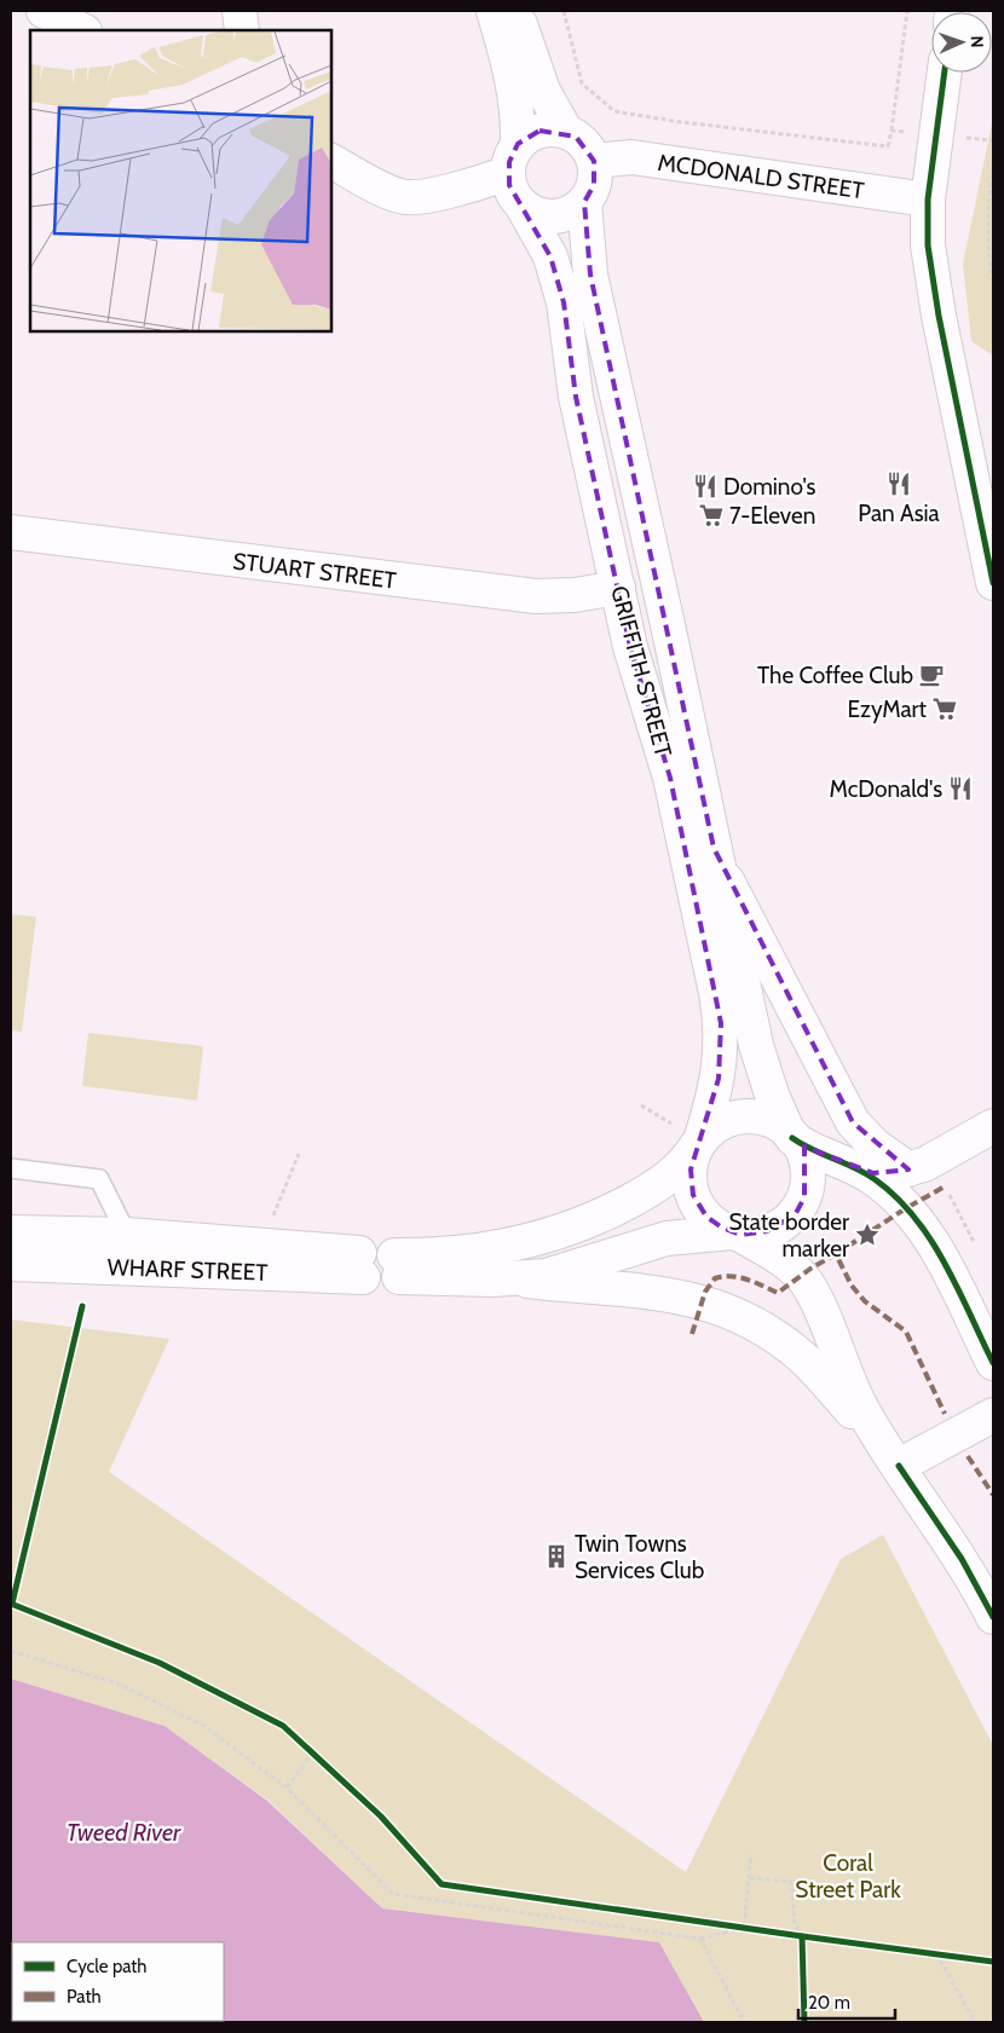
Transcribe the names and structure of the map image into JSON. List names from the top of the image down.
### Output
{
  "streets": {
    "main road": [
      "MCDONALD STREET",
      "STUART STREET",
      "GRIFFITH STREET",
      "WHARF STREET"
    ]
  },
  "crossings": [
    ["MCDONALD STREET", "GRIFFITH STREET"],
    ["STUART STREET", "GRIFFITH STREET"]
  ],
  "water": ["Tweed River"],
  "parks": ["Coral Street Park"],
  "places": {
    "restaurant": ["Pan Asia", "Domino's", "McDonald's"],
    "supermarket": ["7-Eleven", "EzyMart"],
    "cafe": ["The Coffee Club"],
    "place": ["State border marker"],
    "building": ["Twin Towns Services Club"]
  },
  "legend": ["Cycle path", "Path"],
  "scale_bar": "20 m",
  "north": "right"
}
